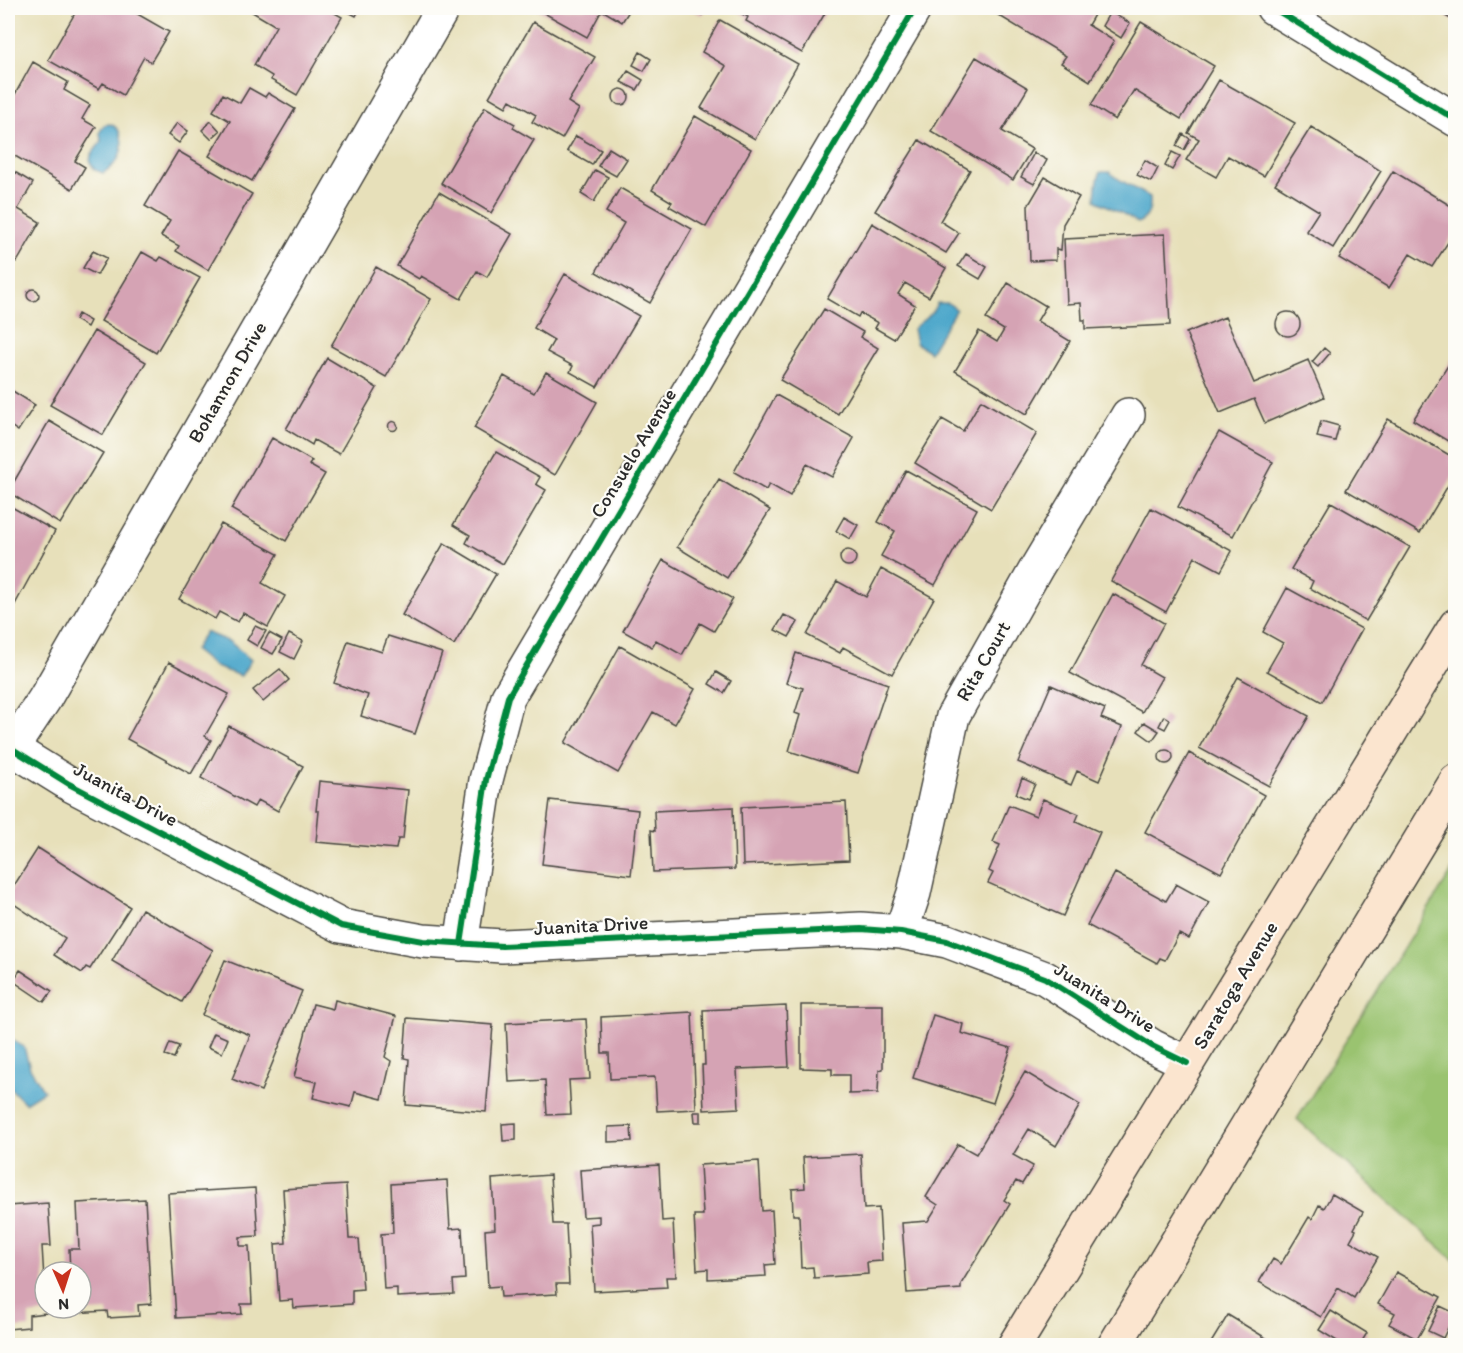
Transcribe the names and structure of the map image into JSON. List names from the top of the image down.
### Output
{
  "streets": {
    "main road": ["Saratoga Avenue"],
    "street": [
      "Bohannon Drive",
      "Consuelo Avenue",
      "Rita Court",
      "Juanita Drive"
    ]
  },
  "crossings": [
    ["Bohannon Drive", "Juanita Drive"],
    ["Consuelo Avenue", "Juanita Drive"],
    ["Rita Court", "Juanita Drive"],
    ["Juanita Drive", "Saratoga Avenue"]
  ],
  "north": "bottom"
}
